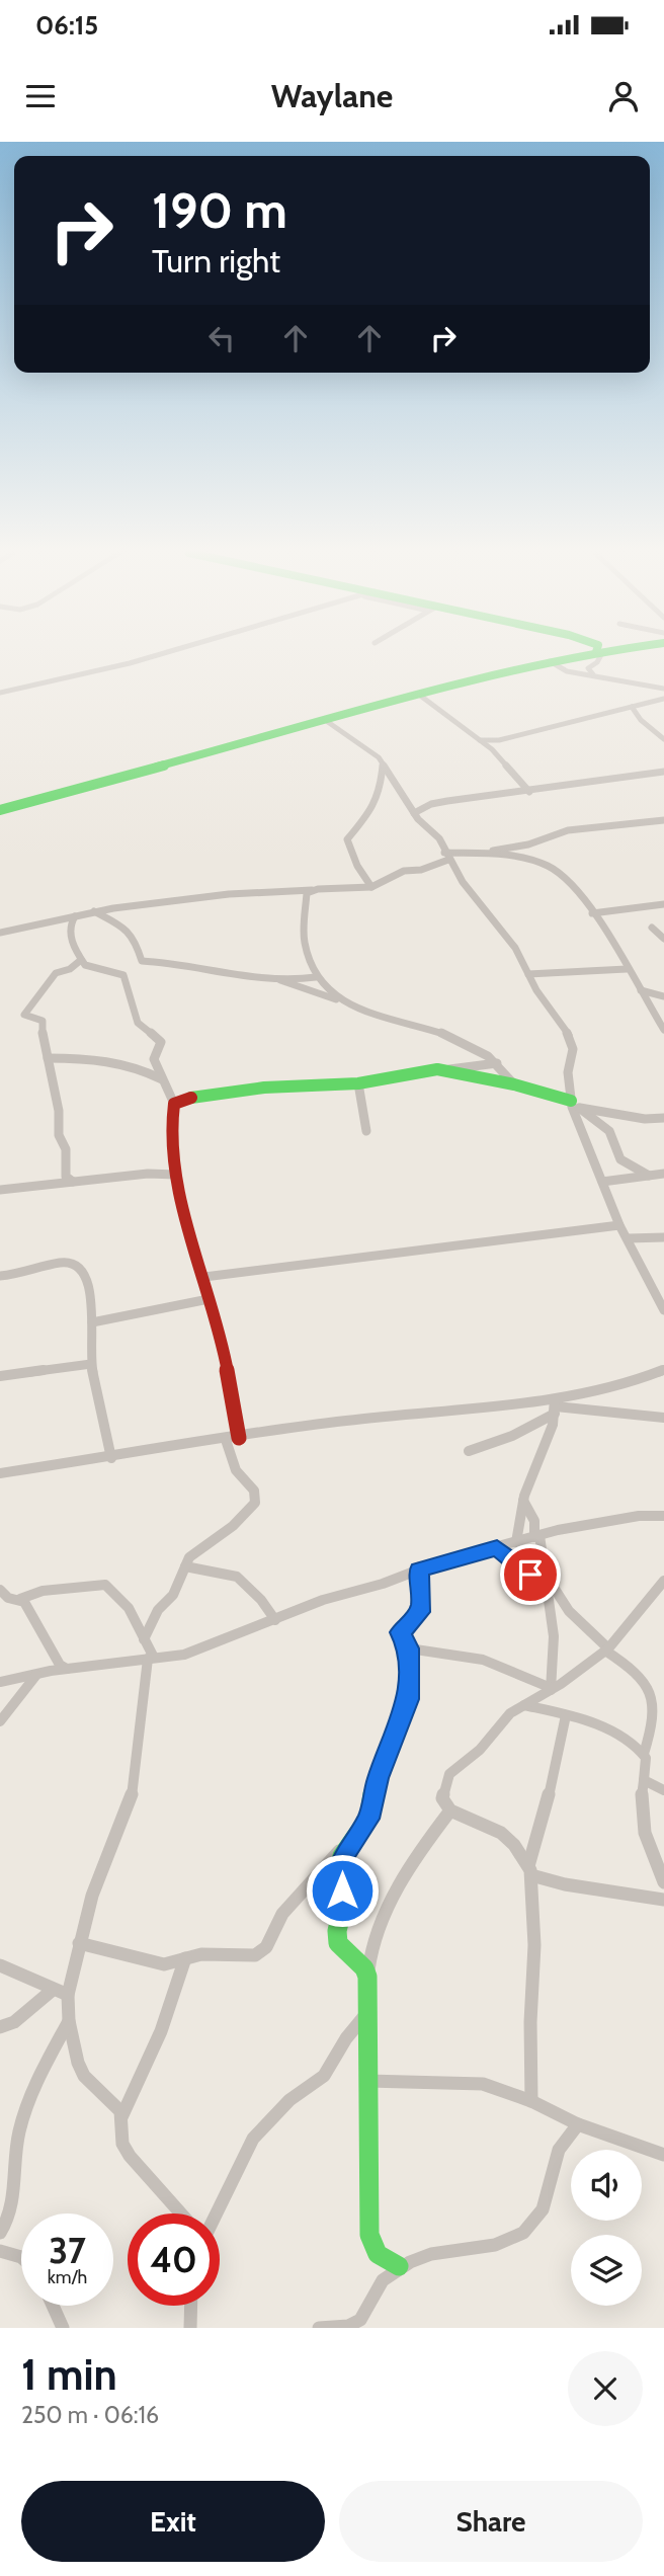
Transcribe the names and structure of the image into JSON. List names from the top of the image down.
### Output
{
  "page": {
    "status": "06:15",
    "header": "Waylane",
    "turn": ["190 m", "Turn right"],
    "speed": "37 km/h",
    "limit": "40",
    "heading": ["1 min", "250 m · 06:16"],
    "buttons": ["Exit", "Share"]
  }
}
